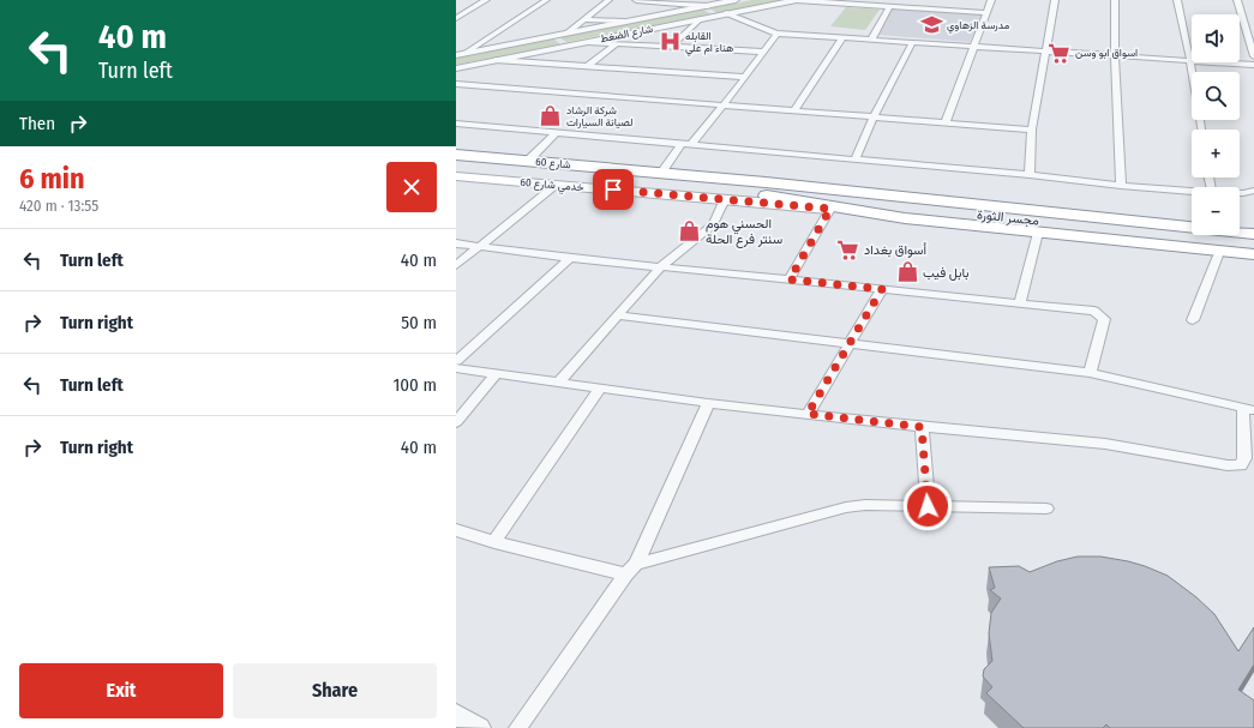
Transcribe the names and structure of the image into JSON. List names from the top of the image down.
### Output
{
  "streets": {
    "highway": ["شارع 60", "مجسر الثورة"],
    "main road": ["خدمي شارع 60"],
    "street": ["شارع الضغط"]
  },
  "crossings": [
    ["شارع 60", "مجسر الثورة"]
  ],
  "places": {
    "school or university": ["مدرسة الزهاوي"],
    "hospital": ["القابله هناء ام علي"],
    "supermarket": ["اسواق ابو وسن", "أسواق بغداد"],
    "shop": ["شركة الرشاد لصيانة السيارات", "الحسني هوم سنتر فرع الحلة", "بابل فيب"]
  },
  "page": {
    "turn": ["40 m", "Turn left"],
    "map_buttons": ["+", "−"],
    "then": "Then",
    "heading": ["6 min", "420 m · 13:55"],
    "list": [
      {
        "name": "Turn left",
        "value": "40 m"
      },
      {
        "name": "Turn right",
        "value": "50 m"
      },
      {
        "name": "Turn left",
        "value": "100 m"
      },
      {
        "name": "Turn right",
        "value": "40 m"
      }
    ],
    "buttons": ["Exit", "Share"]
  }
}
